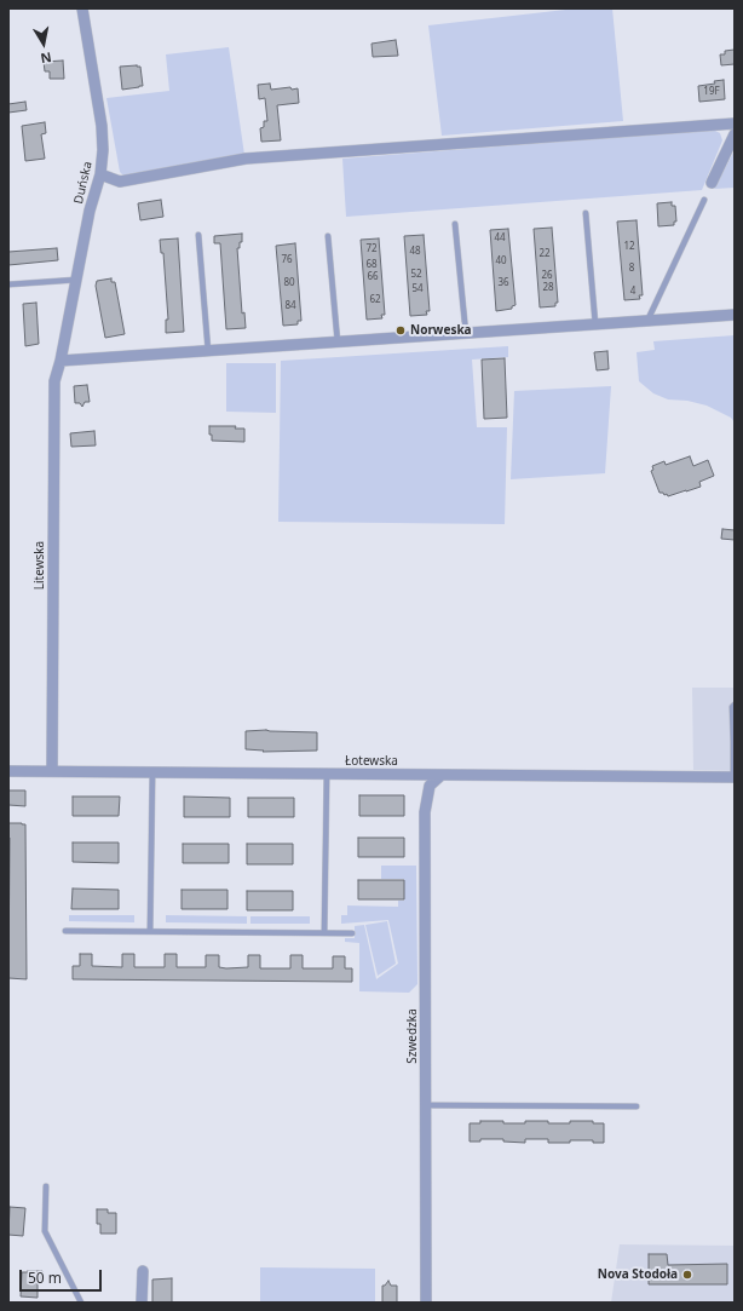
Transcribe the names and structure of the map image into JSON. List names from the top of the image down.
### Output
{
  "streets": {
    "street": [
      "Duńska",
      "Litewska",
      "Łotewska",
      "Szwedzka"
    ]
  },
  "crossings": [
    ["Duńska", "Litewska"],
    ["Litewska", "Łotewska"],
    ["Łotewska", "Szwedzka"]
  ],
  "places": ["Norweska", "Nova Stodoła"],
  "house_numbers": [
    "19F",
    "44",
    "12",
    "72",
    "48",
    "22",
    "76",
    "40",
    "68",
    "8",
    "52",
    "26",
    "66",
    "80",
    "36",
    "28",
    "54",
    "4",
    "62",
    "84"
  ],
  "scale_bar": "50 m",
  "north": "bottom"
}
